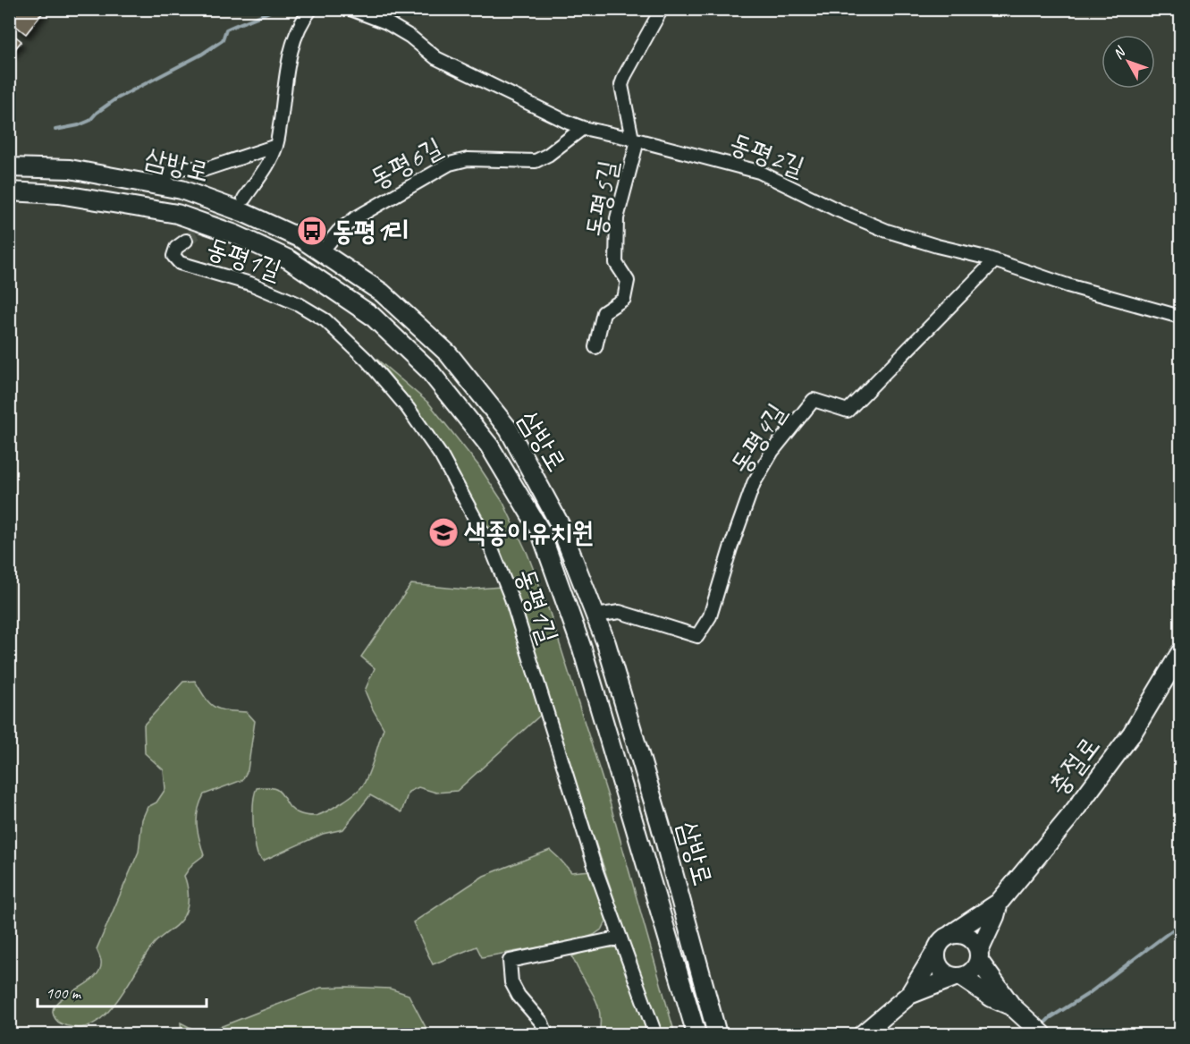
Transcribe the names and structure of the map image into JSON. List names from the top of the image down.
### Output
{
  "streets": {
    "street": [
      "동평2길",
      "동평6길",
      "삼방로",
      "동평5길",
      "동평1길",
      "동평4길",
      "충절로"
    ]
  },
  "crossings": [
    ["동평2길", "동평6길"],
    ["동평2길", "동평5길"],
    ["동평2길", "동평4길"],
    ["동평6길", "삼방로"],
    ["삼방로", "동평4길"]
  ],
  "places": {
    "bus stop": ["동평1리"],
    "school or university": ["색종이유치원"]
  },
  "scale_bar": "100 m",
  "north": "top left"
}
